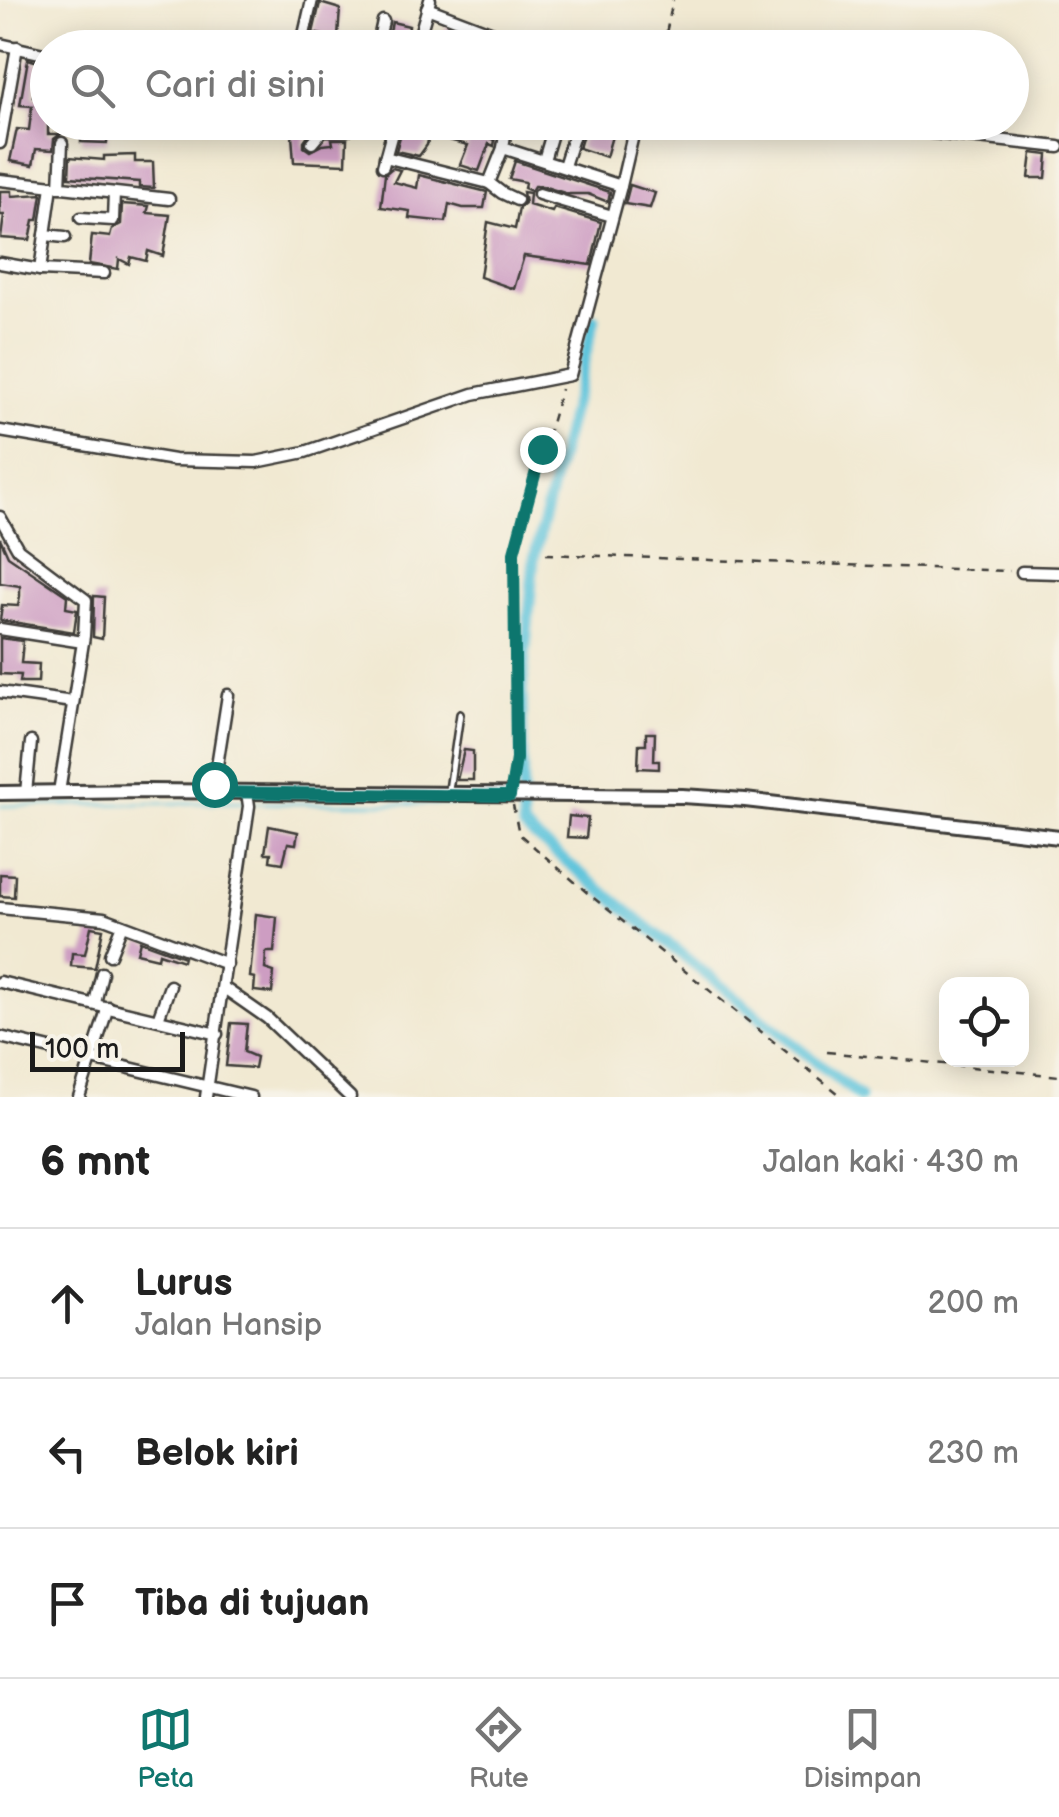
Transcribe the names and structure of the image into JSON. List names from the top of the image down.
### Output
{
  "scale_bar": "100 m",
  "page": {
    "search": "Cari di sini",
    "scale": "100 m",
    "heading": ["6 mnt", "Jalan kaki · 430 m"],
    "list": [
      ["Lurus", "Jalan Hansip", "200 m"],
      ["Belok kiri", "230 m"],
      "Tiba di tujuan"
    ],
    "nav": ["Peta", "Rute", "Disimpan"]
  }
}
